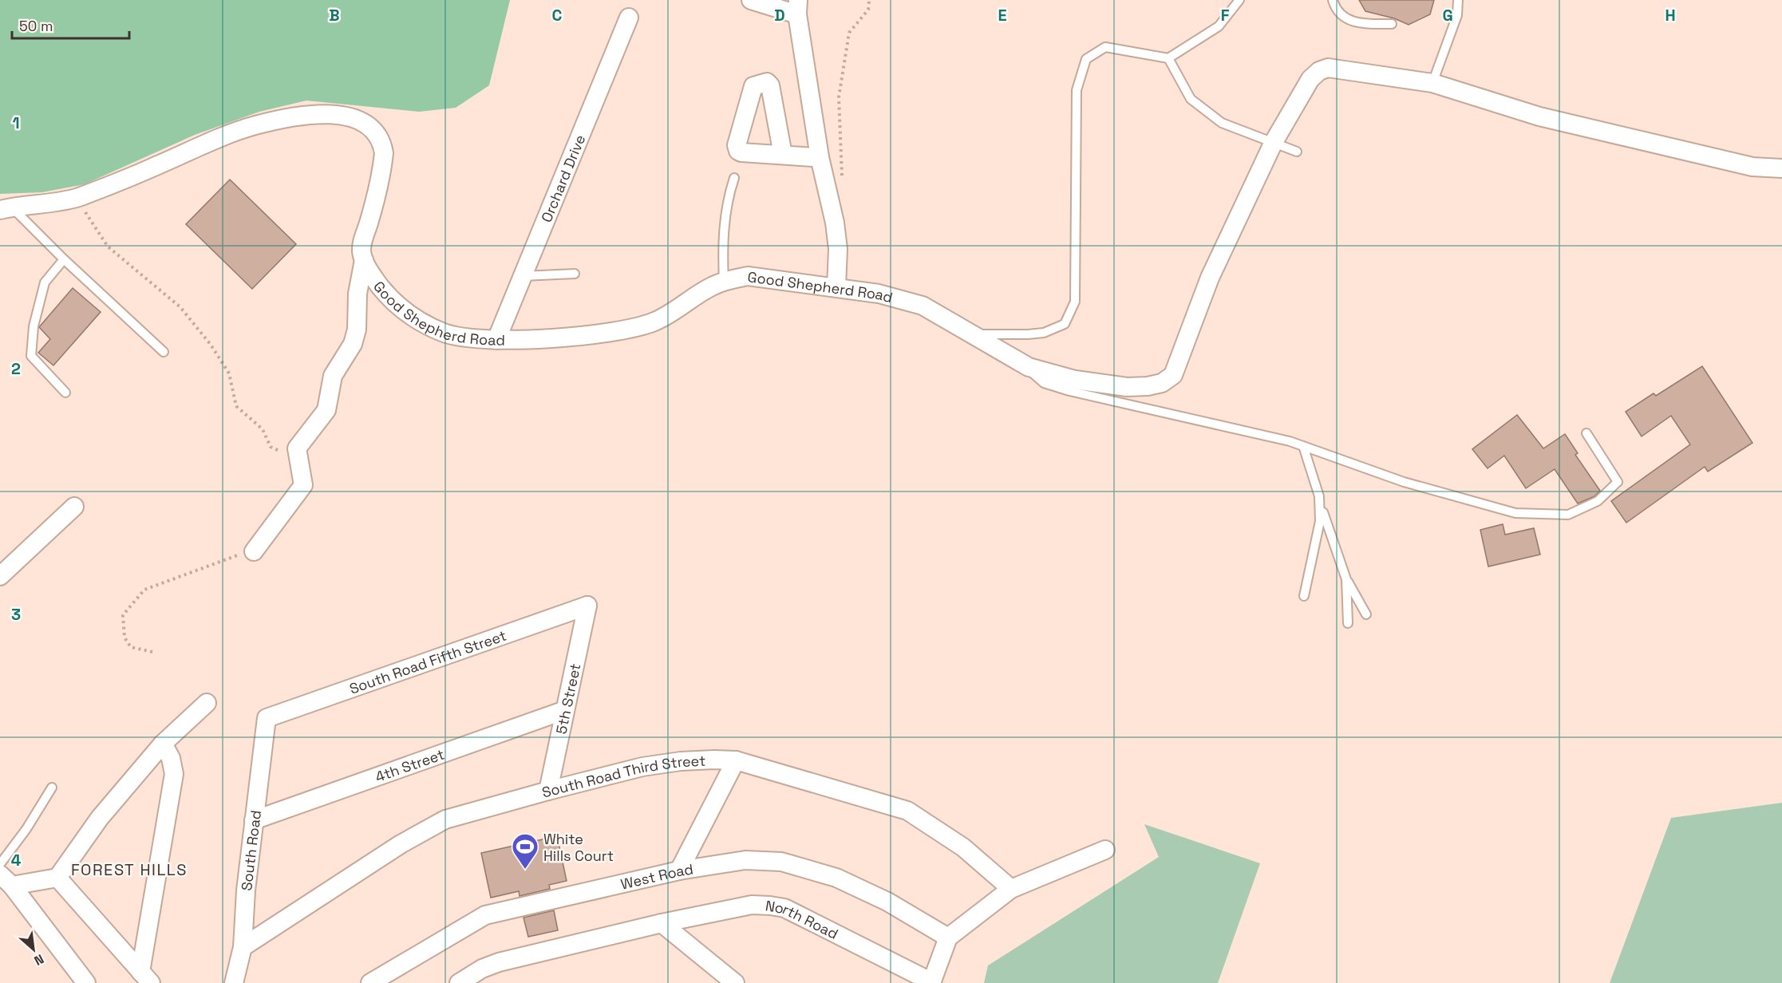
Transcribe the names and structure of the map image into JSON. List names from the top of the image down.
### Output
{
  "streets": {
    "street": [
      "Orchard Drive",
      "Good Shepherd Road",
      "South Road Fifth Street",
      "5th Street",
      "4th Street",
      "South Road Third Street",
      "South Road",
      "West Road",
      "North Road"
    ]
  },
  "crossings": [
    ["Orchard Drive", "Good Shepherd Road"],
    ["South Road Fifth Street", "5th Street"],
    ["South Road Fifth Street", "South Road"],
    ["5th Street", "4th Street"],
    ["5th Street", "South Road Third Street"],
    ["4th Street", "South Road"],
    ["South Road Third Street", "South Road"]
  ],
  "districts": ["FOREST HILLS"],
  "places": {
    "sports": ["White Hills Court"]
  },
  "scale_bar": "50 m",
  "north": "bottom right",
  "grid": {
    "columns": [
      "B",
      "C",
      "D",
      "E",
      "F",
      "G",
      "H"
    ],
    "rows": [
      "1",
      "2",
      "3",
      "4"
    ]
  }
}
